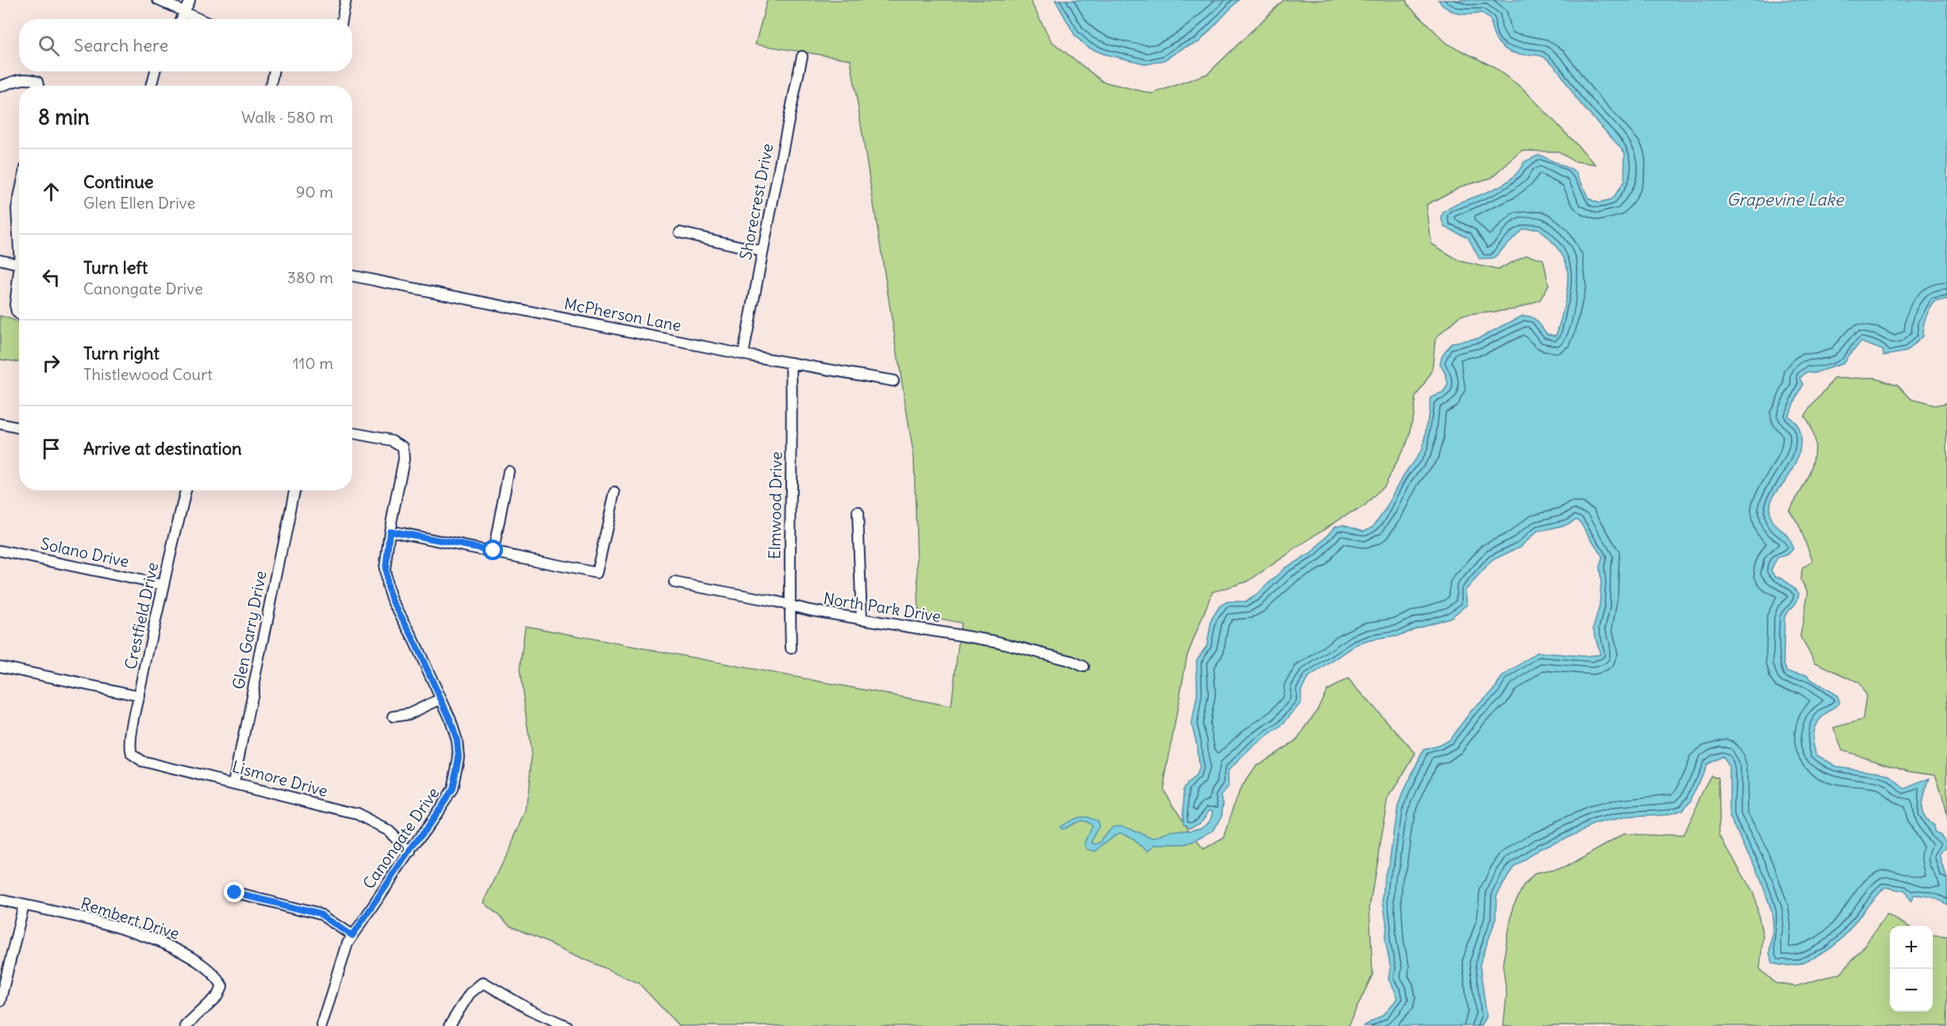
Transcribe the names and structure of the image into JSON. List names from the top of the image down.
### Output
{
  "streets": {
    "street": [
      "Shorecrest Drive",
      "McPherson Lane",
      "Elmwood Drive",
      "Solano Drive",
      "North Park Drive",
      "Crestfield Drive",
      "Glen Garry Drive",
      "Lismore Drive",
      "Canongate Drive",
      "Rembert Drive"
    ]
  },
  "crossings": [
    ["Shorecrest Drive", "McPherson Lane"],
    ["McPherson Lane", "Elmwood Drive"],
    ["Elmwood Drive", "North Park Drive"],
    ["Solano Drive", "Crestfield Drive"],
    ["Crestfield Drive", "Lismore Drive"],
    ["Glen Garry Drive", "Lismore Drive"],
    ["Lismore Drive", "Canongate Drive"]
  ],
  "water": ["Grapevine Lake"],
  "page": {
    "search": "Search here",
    "heading": ["8 min", "Walk · 580 m"],
    "list": [
      ["Continue", "Glen Ellen Drive", "90 m"],
      ["Turn left", "Canongate Drive", "380 m"],
      ["Turn right", "Thistlewood Court", "110 m"],
      "Arrive at destination"
    ],
    "map_buttons": ["+", "−"]
  }
}
